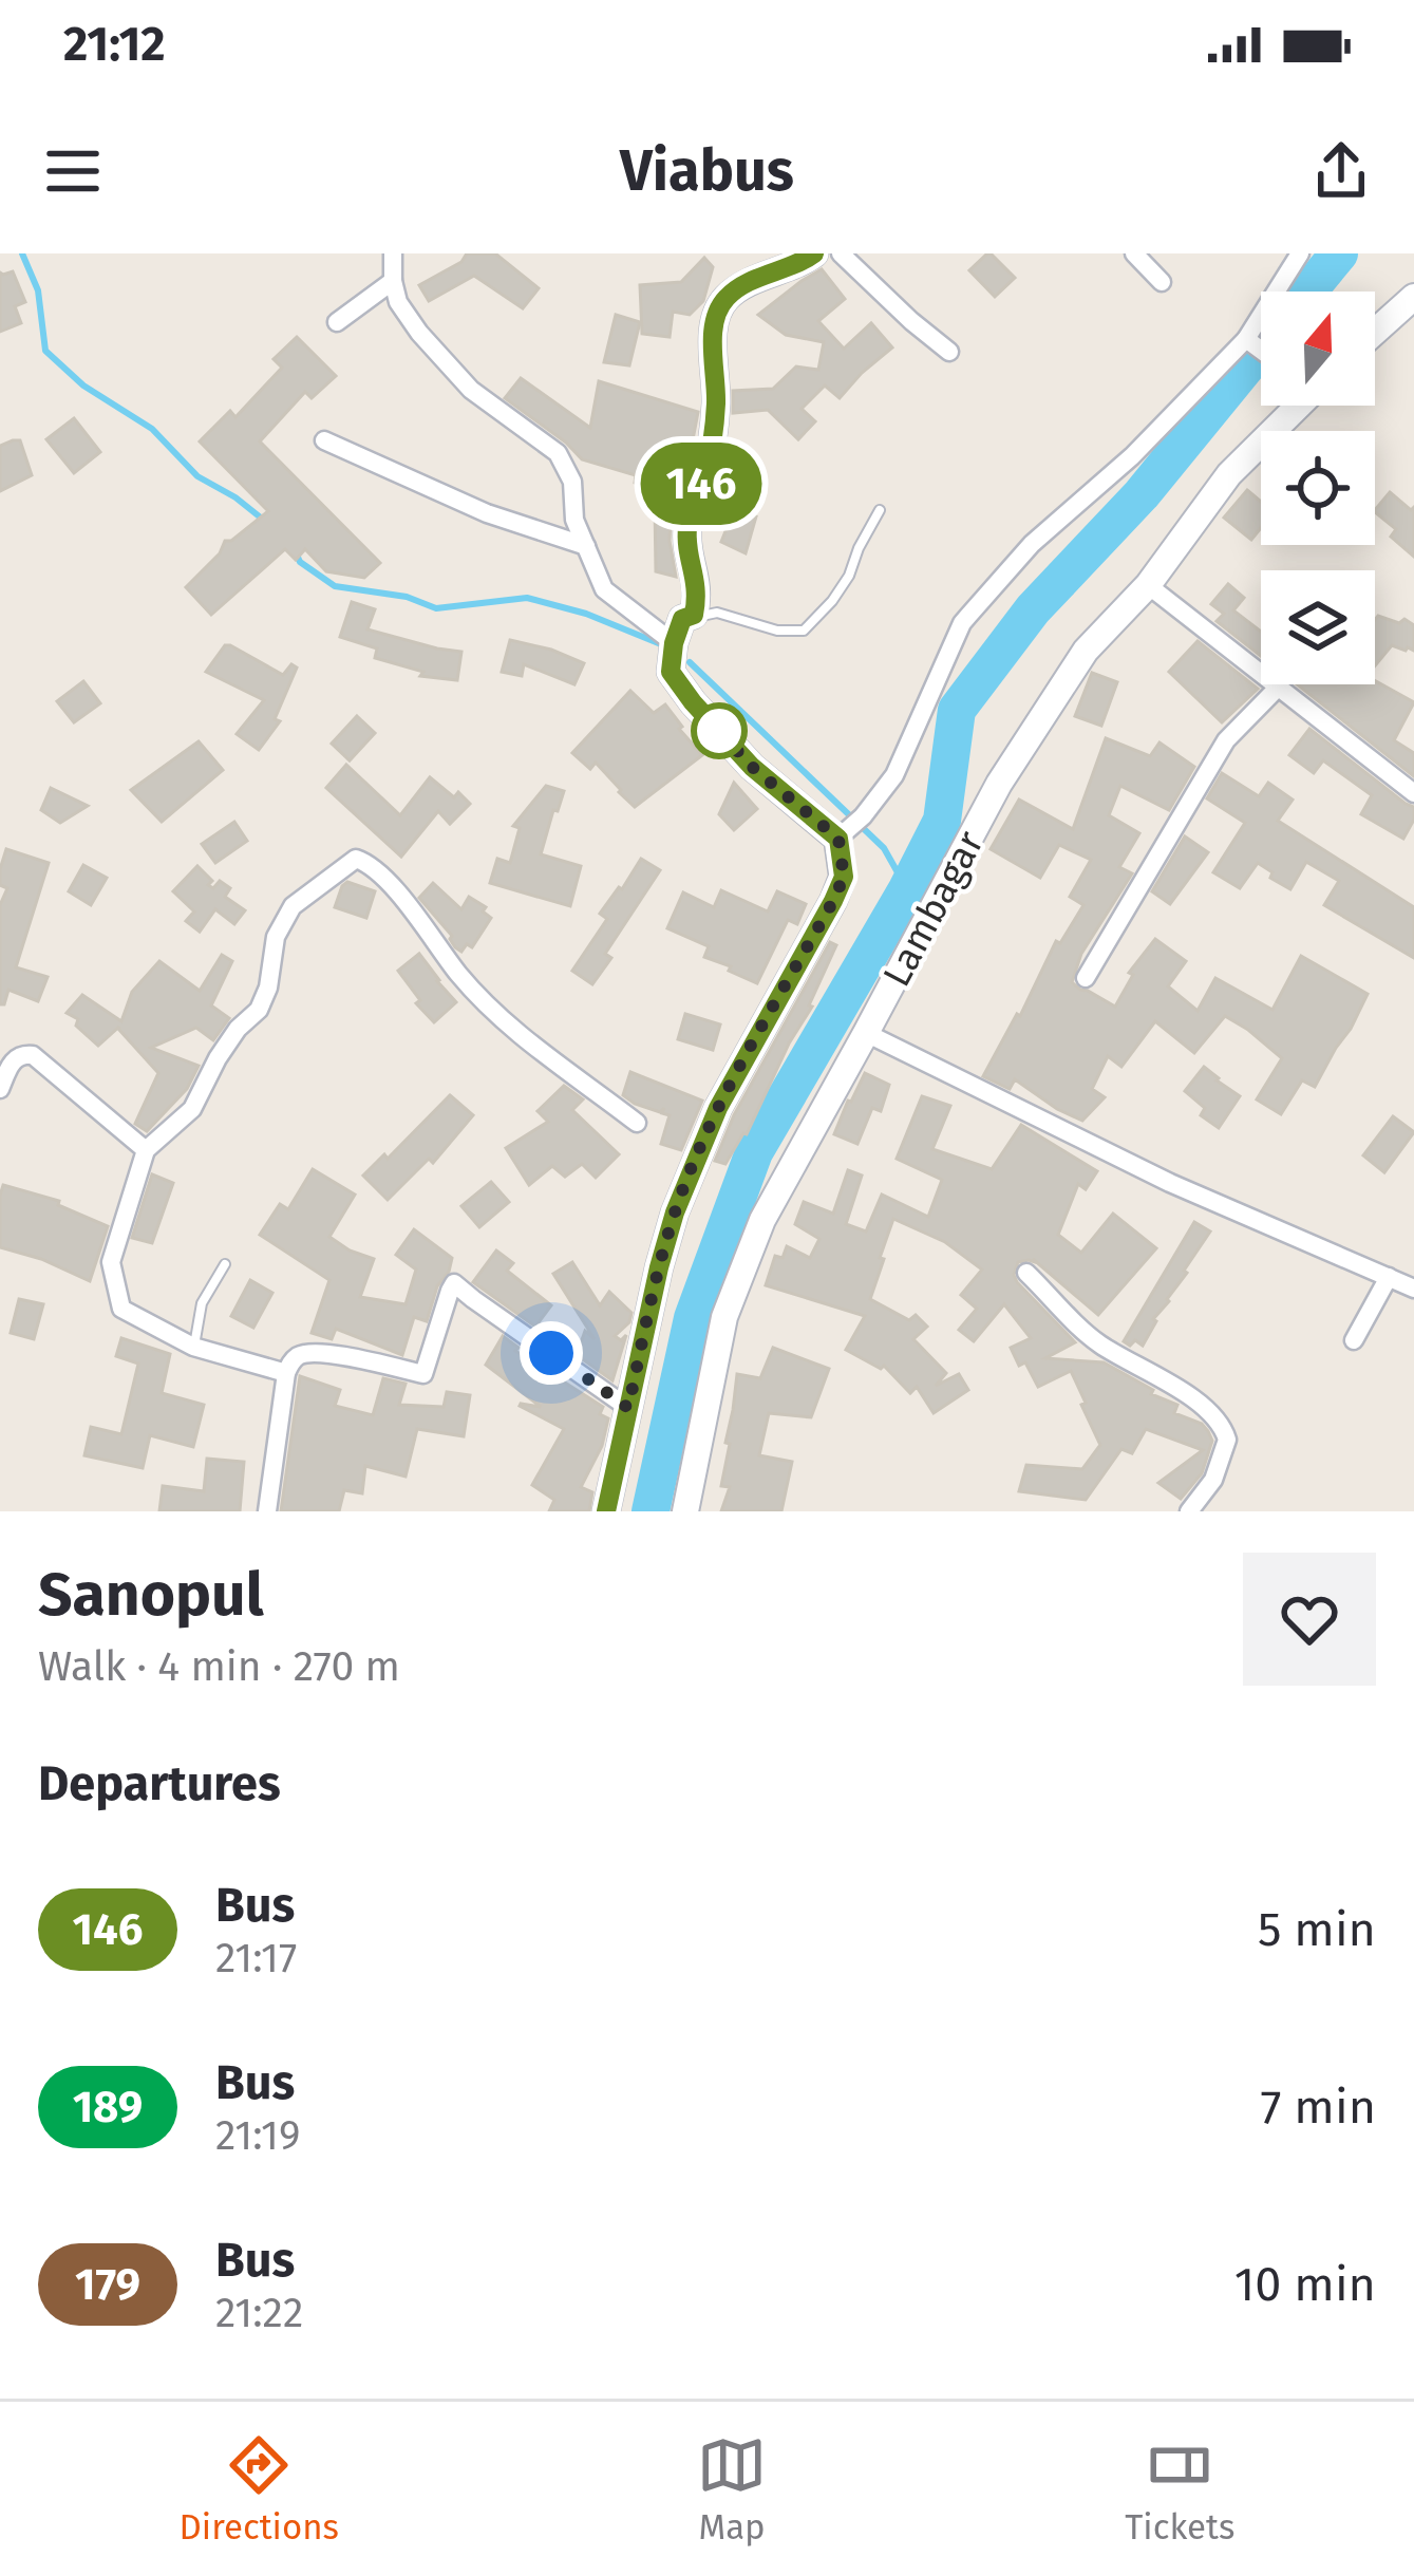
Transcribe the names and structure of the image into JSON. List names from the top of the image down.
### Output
{
  "streets": {
    "street": ["Lambagar"]
  },
  "lines": ["bus line 146"],
  "north": "top",
  "page": {
    "status": "21:12",
    "header": "Viabus",
    "on_map": "146",
    "heading": [
      ["Sanopul", "Walk · 4 min · 270 m"],
      "Departures"
    ],
    "list": [
      {
        "mark": "146",
        "name": "Bus",
        "note": "21:17",
        "value": "5 min"
      },
      {
        "mark": "189",
        "name": "Bus",
        "note": "21:19",
        "value": "7 min"
      },
      {
        "mark": "179",
        "name": "Bus",
        "note": "21:22",
        "value": "10 min"
      }
    ],
    "tabs": ["Directions", "Map", "Tickets"]
  }
}
